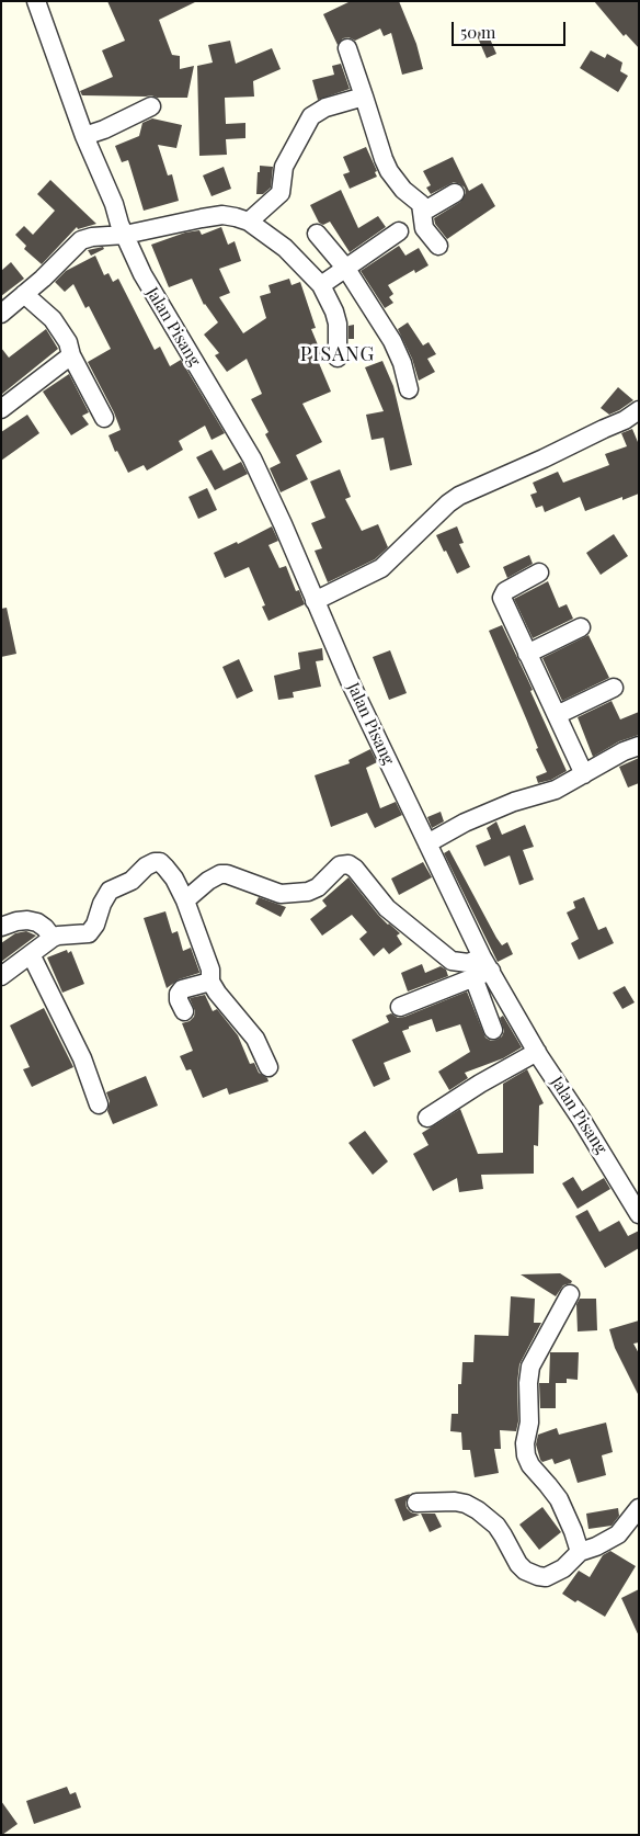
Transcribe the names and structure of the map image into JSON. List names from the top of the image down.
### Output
{
  "streets": {
    "street": ["Jalan Pisang"]
  },
  "districts": ["PISANG"],
  "scale_bar": "50 m"
}
